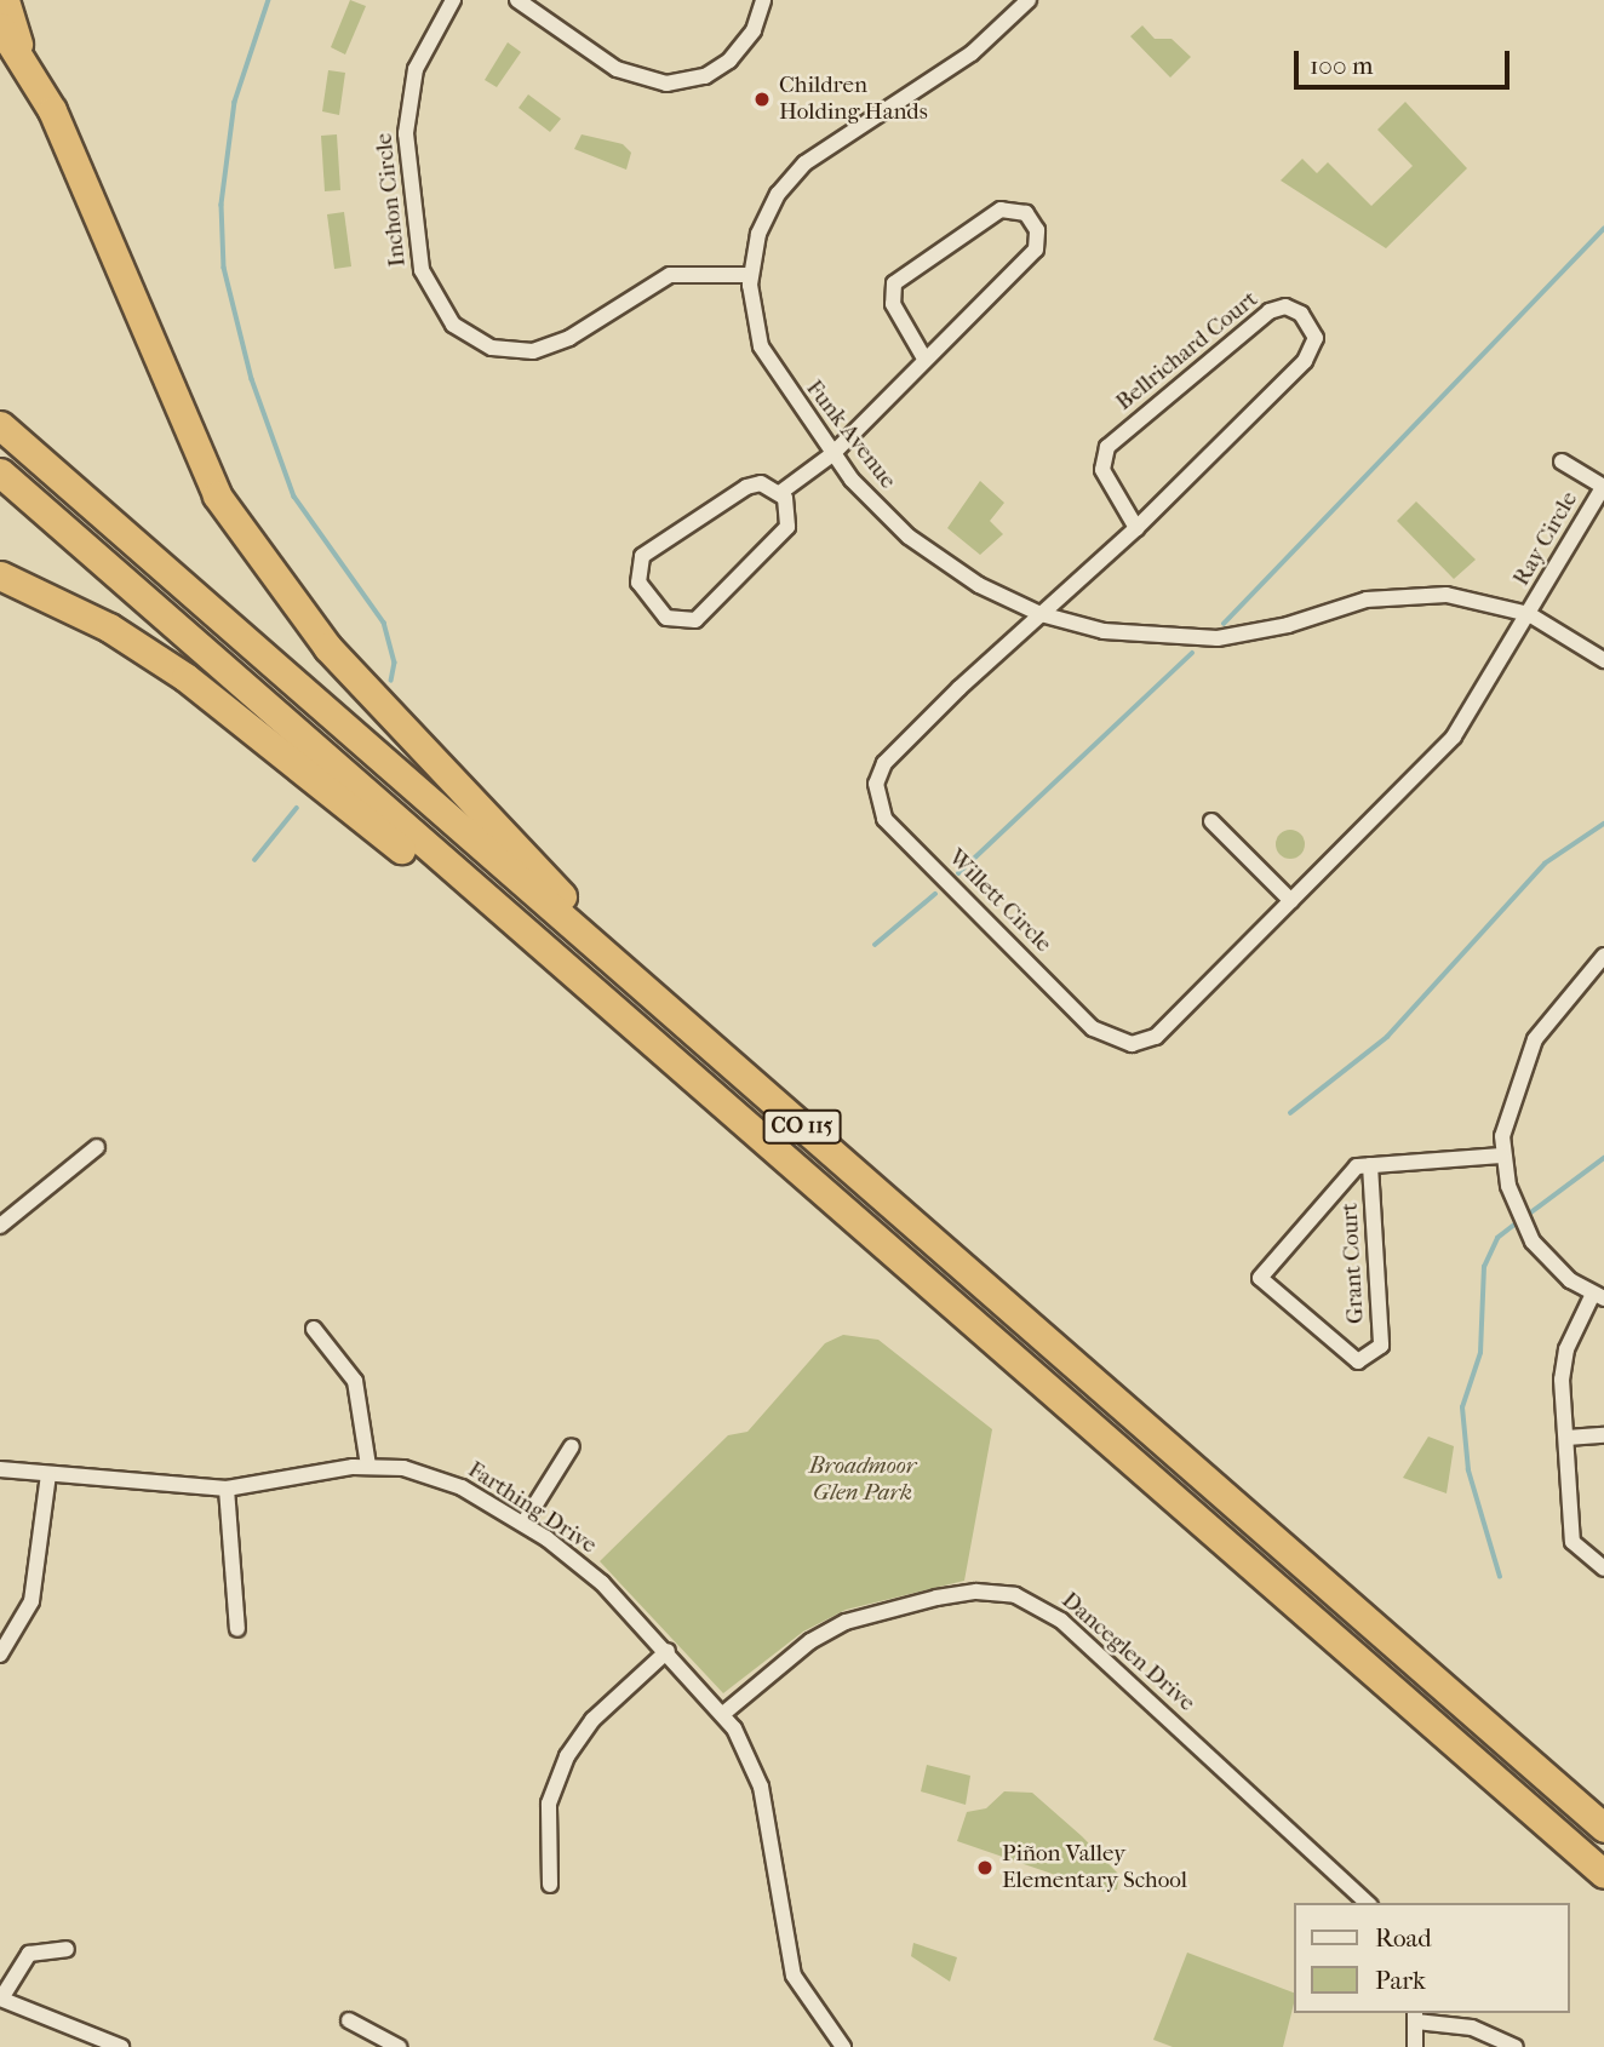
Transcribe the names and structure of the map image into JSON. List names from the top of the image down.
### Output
{
  "streets": {
    "highway": ["CO 115"],
    "street": [
      "Inchon Circle",
      "Bellrichard Court",
      "Funk Avenue",
      "Ray Circle",
      "Willett Circle",
      "Grant Court",
      "Farthing Drive",
      "Danceglen Drive"
    ]
  },
  "crossings": [
    ["Inchon Circle", "Funk Avenue"],
    ["Bellrichard Court", "Funk Avenue"],
    ["Bellrichard Court", "Willett Circle"],
    ["Funk Avenue", "Ray Circle"],
    ["Funk Avenue", "Willett Circle"],
    ["Ray Circle", "Willett Circle"],
    ["Farthing Drive", "Danceglen Drive"]
  ],
  "parks": ["Broadmoor Glen Park"],
  "places": ["Children Holding Hands", "Piñon Valley Elementary School"],
  "legend": ["Road", "Park"],
  "scale_bar": "100 m"
}
